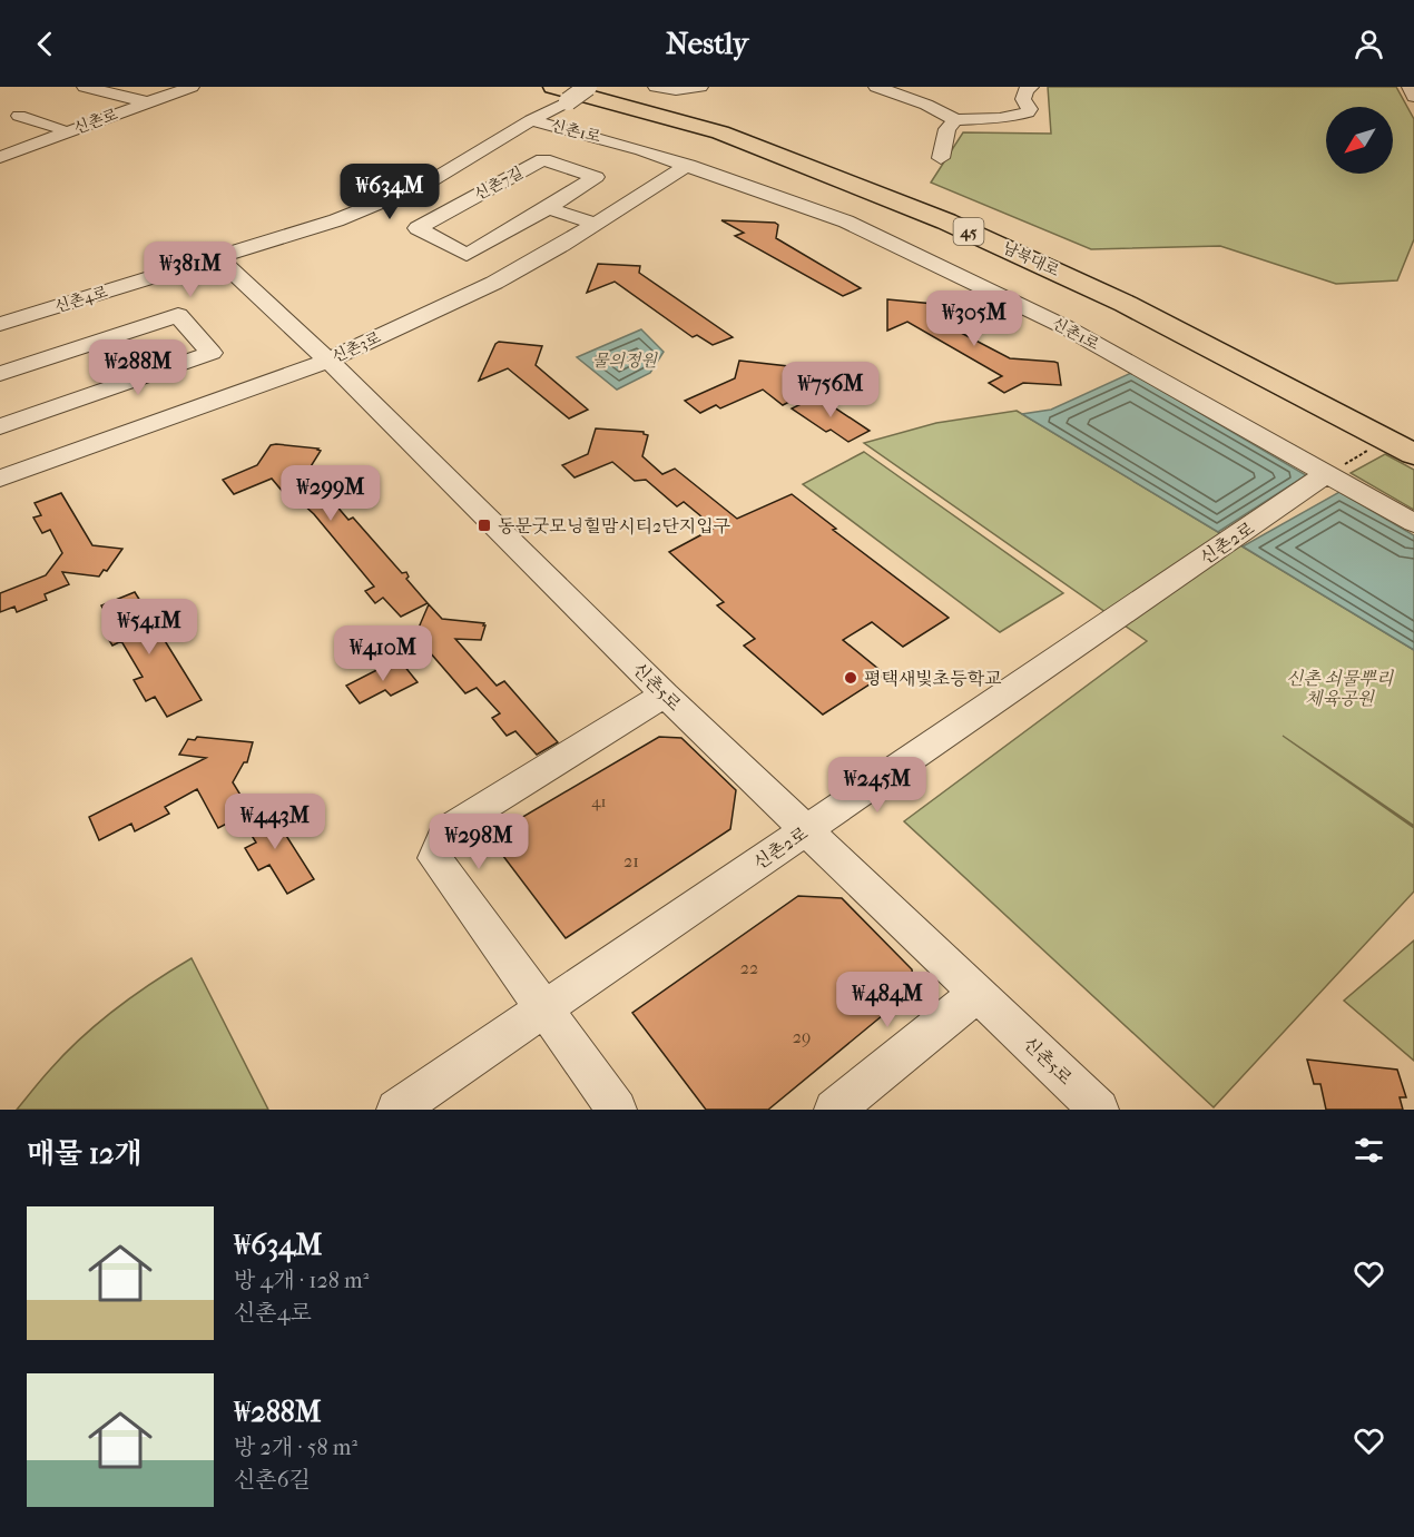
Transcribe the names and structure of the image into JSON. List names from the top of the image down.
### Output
{
  "streets": {
    "highway": ["45", "남북대로"],
    "street": [
      "신촌로",
      "신촌1로",
      "신촌7길",
      "신촌4로",
      "신촌3로",
      "신촌2로",
      "신촌5로"
    ]
  },
  "crossings": [
    ["신촌1로", "신촌4로"],
    ["신촌1로", "신촌3로"],
    ["신촌1로", "신촌2로"],
    ["남북대로", "신촌4로"],
    ["신촌4로", "신촌5로"],
    ["신촌3로", "신촌5로"],
    ["신촌2로", "신촌5로"]
  ],
  "water": ["물의정원"],
  "parks": ["신촌 쇠물뿌리 체육공원"],
  "places": {
    "transit": ["동문굿모닝힐맘시티2단지입구"],
    "other": ["평택새빛초등학교"]
  },
  "house_numbers": [
    "41",
    "21",
    "22",
    "29"
  ],
  "north": "bottom left",
  "page": {
    "header": "Nestly",
    "price": [
      "₩634M",
      "₩381M",
      "₩305M",
      "₩288M",
      "₩756M",
      "₩299M",
      "₩541M",
      "₩410M",
      "₩245M",
      "₩443M",
      "₩298M",
      "₩484M"
    ],
    "heading": "매물 12개",
    "list": [
      {
        "name": "₩634M",
        "note": "방 4개 · 128 m² · 신촌4로"
      },
      {
        "name": "₩288M",
        "note": "방 2개 · 58 m² · 신촌6길"
      }
    ]
  }
}
